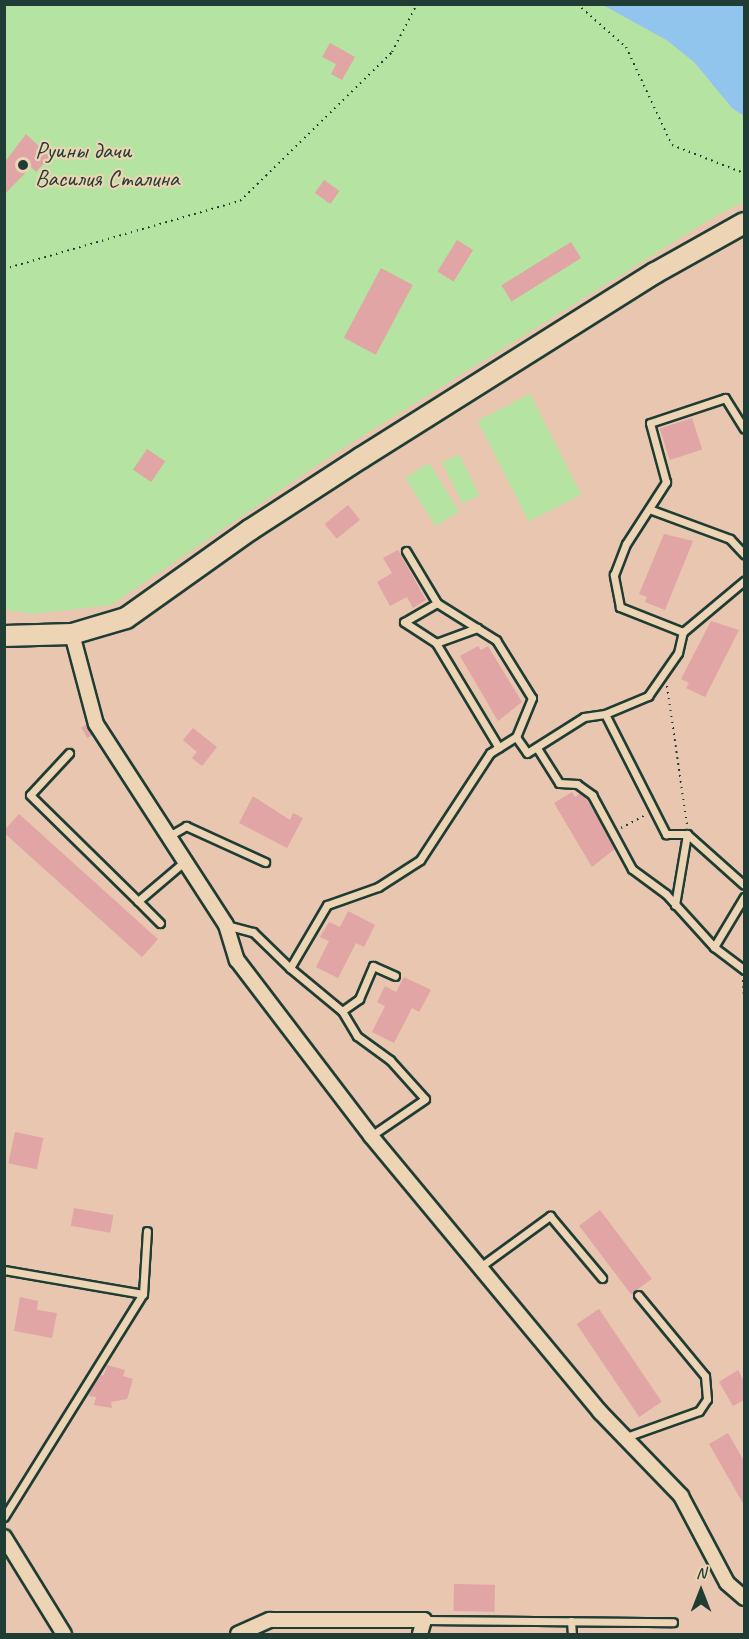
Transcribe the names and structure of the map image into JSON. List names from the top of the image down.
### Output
{
  "places": ["Руины дачи Василия Сталина"],
  "north": "top"
}
